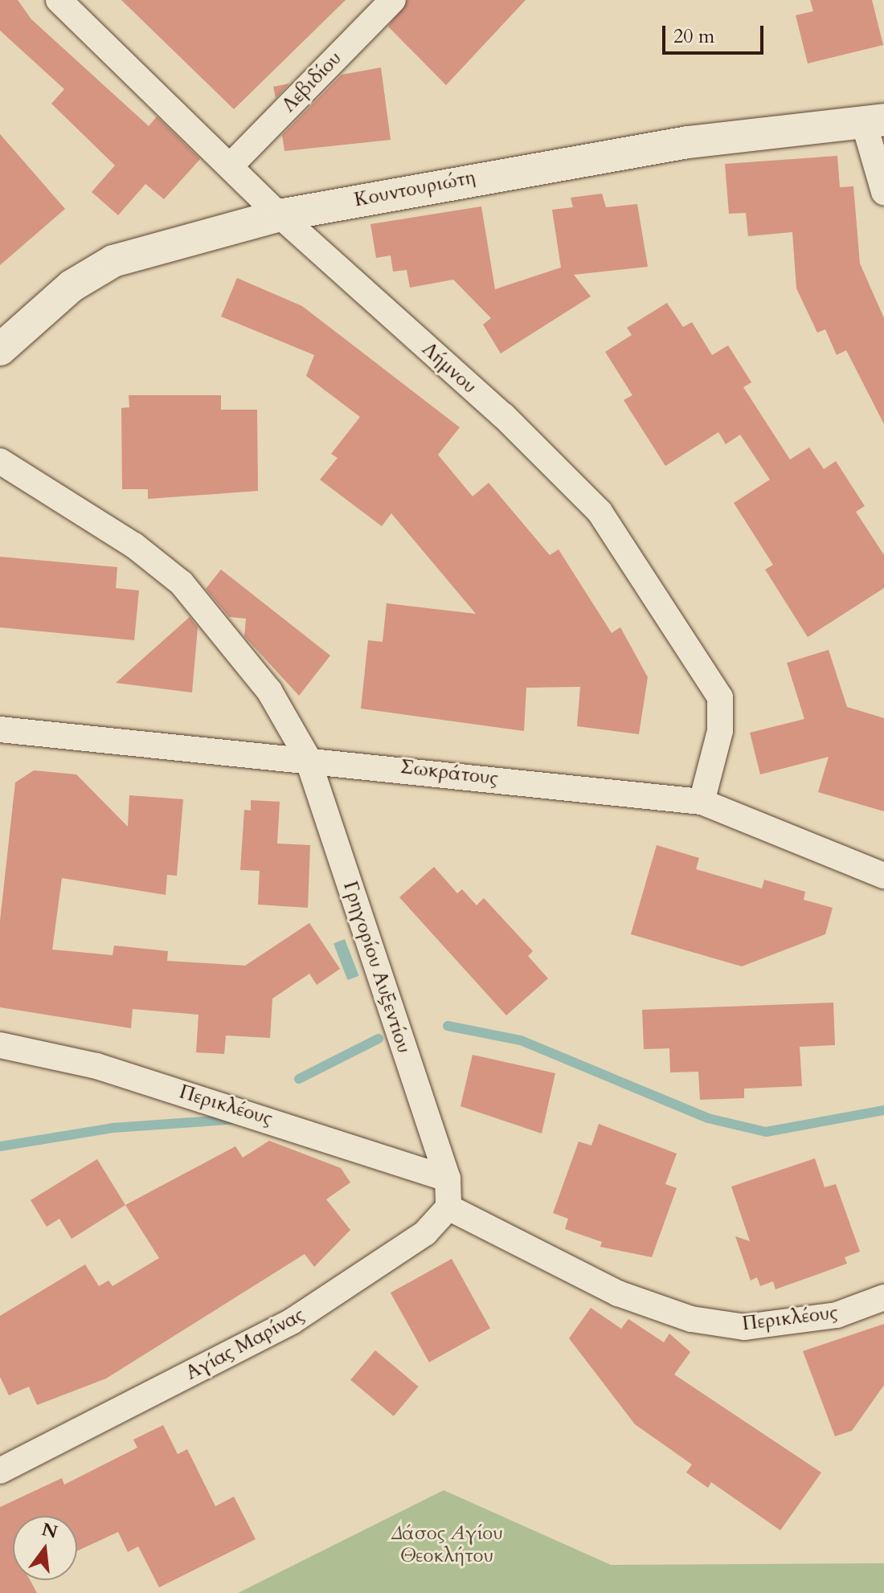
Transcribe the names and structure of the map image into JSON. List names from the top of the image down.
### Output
{
  "streets": {
    "street": [
      "Λεβιδίου",
      "Κουντουριώτη",
      "Λήμνου",
      "Σωκράτους",
      "Γρηγορίου Αυξεντίου",
      "Περικλέους",
      "Αγίας Μαρίνας"
    ]
  },
  "crossings": [
    ["Λεβιδίου", "Λήμνου"],
    ["Κουντουριώτη", "Λήμνου"],
    ["Λήμνου", "Σωκράτους"],
    ["Σωκράτους", "Γρηγορίου Αυξεντίου"],
    ["Γρηγορίου Αυξεντίου", "Περικλέους"],
    ["Περικλέους", "Αγίας Μαρίνας"]
  ],
  "parks": ["Δάσος Αγίου Θεοκλήτου"],
  "scale_bar": "20 m",
  "north": "top"
}
